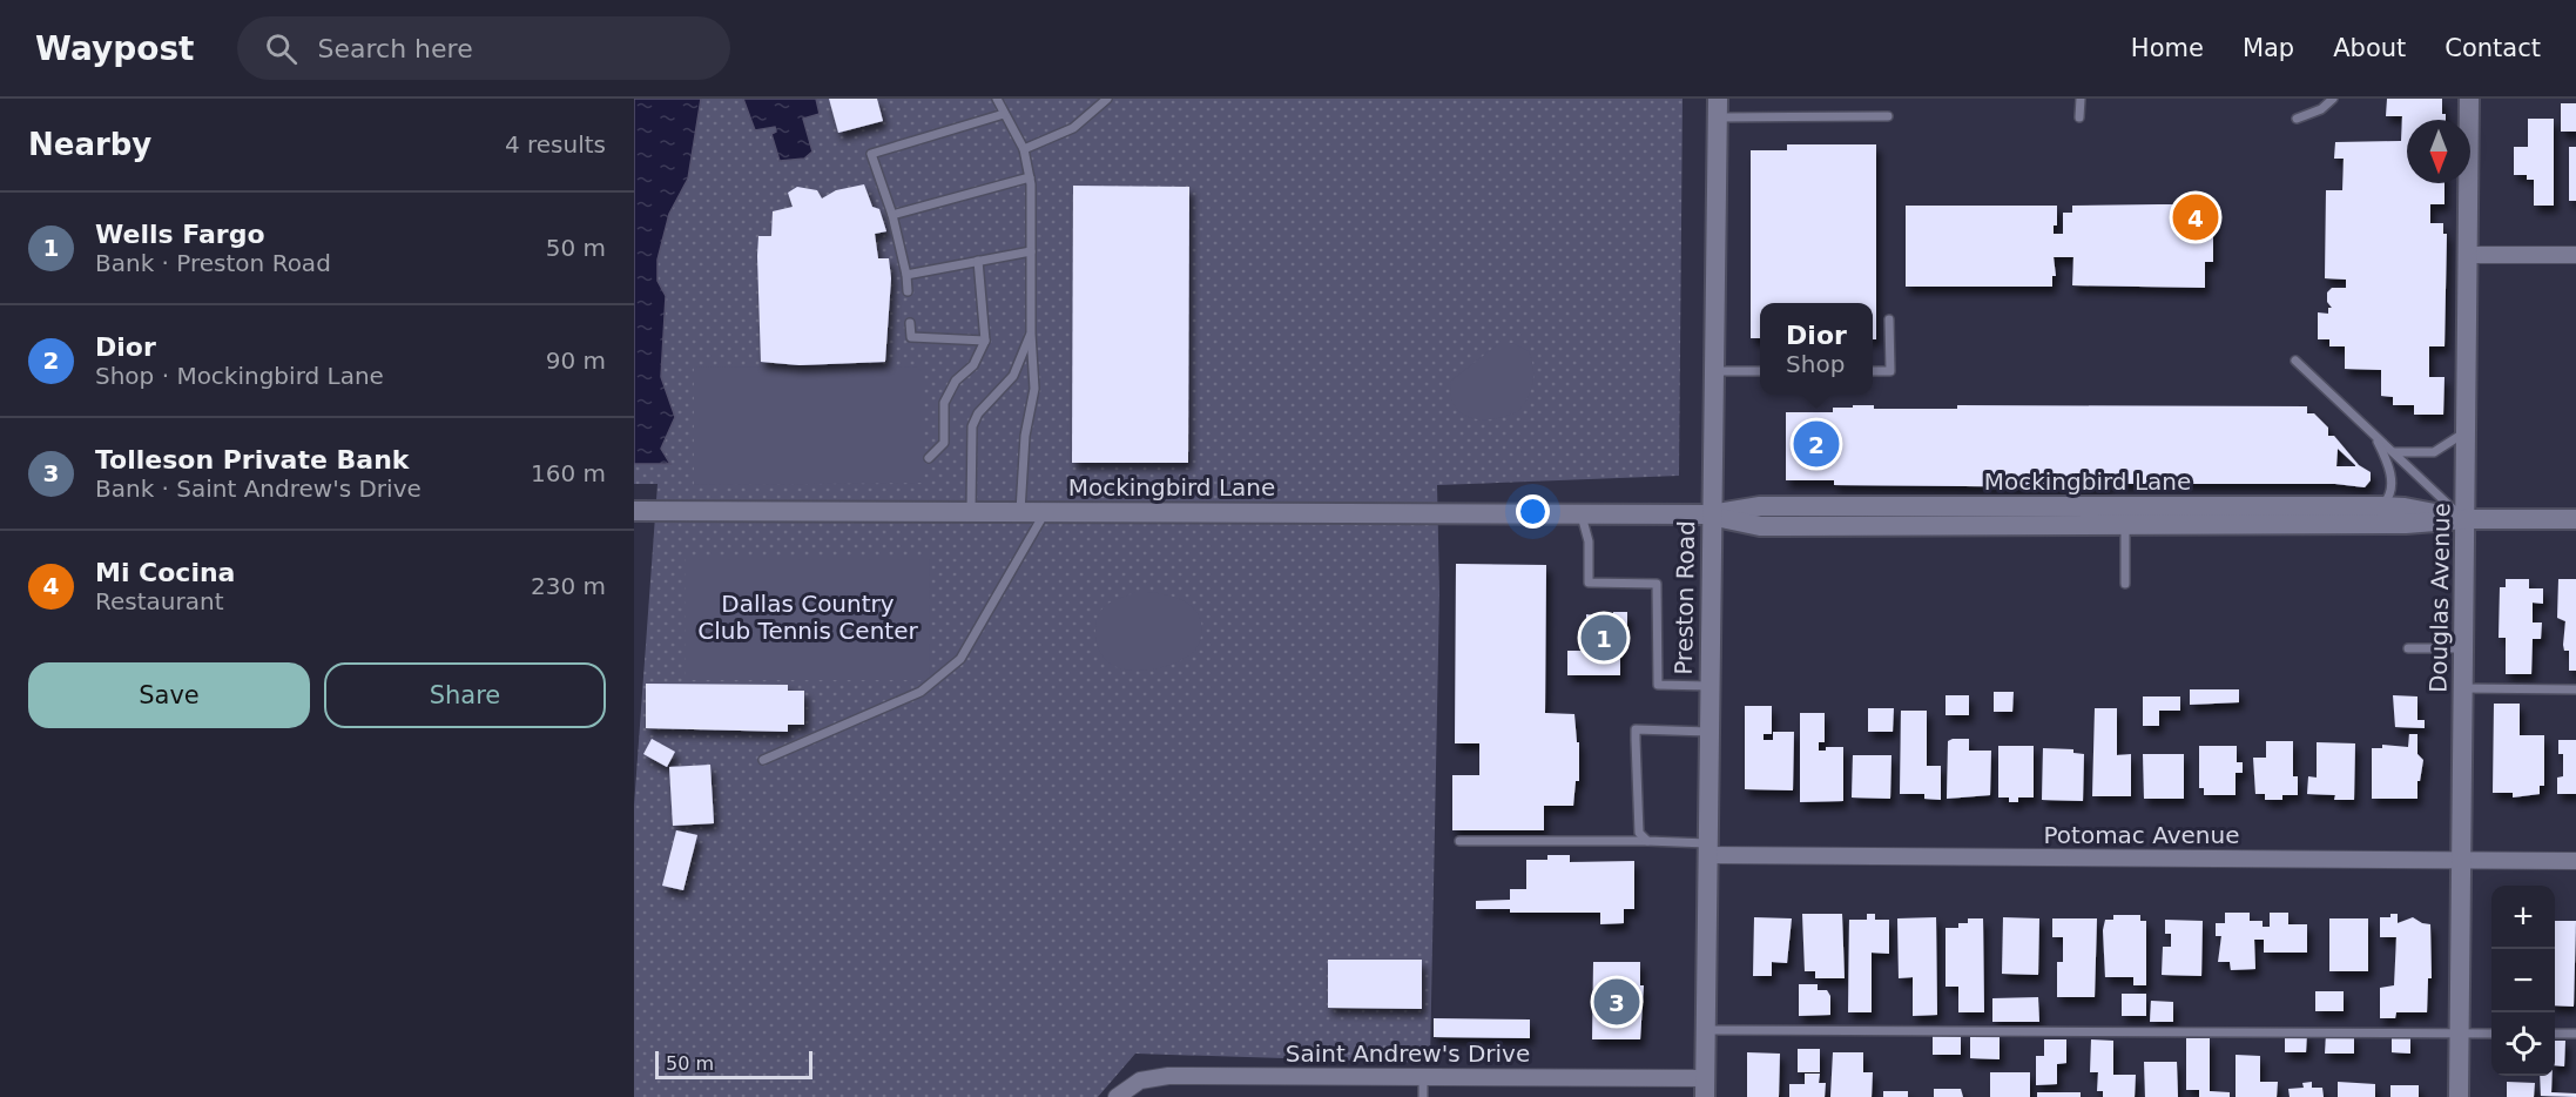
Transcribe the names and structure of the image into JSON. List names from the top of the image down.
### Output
{
  "streets": {
    "main road": ["Mockingbird Lane", "Preston Road", "Douglas Avenue"],
    "street": ["Potomac Avenue", "Saint Andrew's Drive"]
  },
  "crossings": [
    ["Mockingbird Lane", "Preston Road"],
    ["Mockingbird Lane", "Douglas Avenue"],
    ["Preston Road", "Potomac Avenue"],
    ["Preston Road", "Saint Andrew's Drive"],
    ["Douglas Avenue", "Potomac Avenue"]
  ],
  "parks": ["Dallas Country Club Tennis Center"],
  "scale_bar": "50 m",
  "north": "bottom",
  "page": {
    "header": "Waypost",
    "search": "Search here",
    "nav": [
      "Home",
      "Map",
      "About",
      "Contact"
    ],
    "heading": ["Nearby", "4 results"],
    "list": [
      {
        "mark": "1",
        "name": "Wells Fargo",
        "note": "Bank · Preston Road",
        "value": "50 m"
      },
      {
        "mark": "2",
        "name": "Dior",
        "note": "Shop · Mockingbird Lane",
        "value": "90 m"
      },
      {
        "mark": "3",
        "name": "Tolleson Private Bank",
        "note": "Bank · Saint Andrew's Drive",
        "value": "160 m"
      },
      {
        "mark": "4",
        "name": "Mi Cocina",
        "note": "Restaurant",
        "value": "230 m"
      }
    ],
    "pins": [
      "4",
      "2",
      "1",
      "3"
    ],
    "popup": ["Dior", "Shop"],
    "buttons": ["Save", "Share"],
    "map_buttons": ["+", "−"],
    "scale": "50 m"
  }
}
